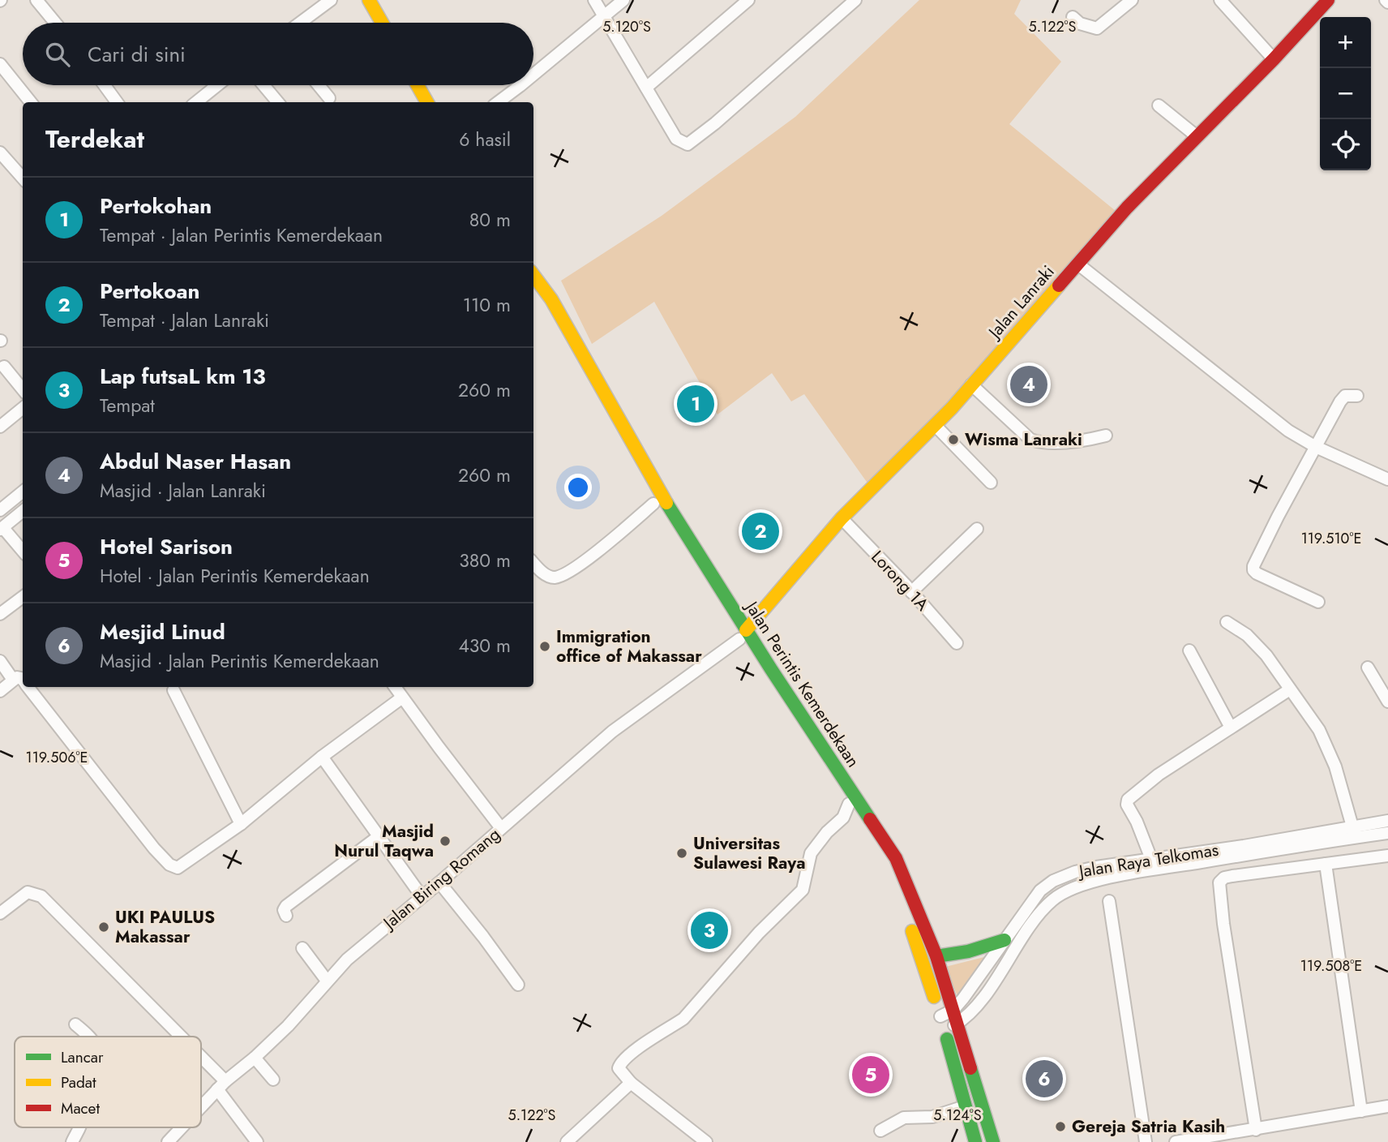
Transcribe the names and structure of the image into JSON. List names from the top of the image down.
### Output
{
  "streets": {
    "main road": ["Jalan Lanraki", "Jalan Perintis Kemerdekaan"],
    "street": ["Lorong 1A", "Jalan Raya Telkomas", "Jalan Biring Romang"]
  },
  "crossings": [
    ["Jalan Lanraki", "Lorong 1A"],
    ["Jalan Lanraki", "Jalan Perintis Kemerdekaan"],
    ["Jalan Lanraki", "Jalan Biring Romang"],
    ["Jalan Perintis Kemerdekaan", "Jalan Raya Telkomas"],
    ["Jalan Perintis Kemerdekaan", "Jalan Biring Romang"]
  ],
  "places": [
    "Wisma Lanraki",
    "Immigration office of Makassar",
    "Masjid Nurul Taqwa",
    "Universitas Sulawesi Raya",
    "UKI PAULUS Makassar",
    "Gereja Satria Kasih"
  ],
  "legend": ["Lancar", "Padat", "Macet"],
  "page": {
    "map_buttons": ["+", "−"],
    "search": "Cari di sini",
    "heading": ["Terdekat", "6 hasil"],
    "list": [
      {
        "mark": "1",
        "name": "Pertokohan",
        "note": "Tempat · Jalan Perintis Kemerdekaan",
        "value": "80 m"
      },
      {
        "mark": "2",
        "name": "Pertokoan",
        "note": "Tempat · Jalan Lanraki",
        "value": "110 m"
      },
      {
        "mark": "3",
        "name": "Lap futsaL km 13",
        "note": "Tempat",
        "value": "260 m"
      },
      {
        "mark": "4",
        "name": "Abdul Naser Hasan",
        "note": "Masjid · Jalan Lanraki",
        "value": "260 m"
      },
      {
        "mark": "5",
        "name": "Hotel Sarison",
        "note": "Hotel · Jalan Perintis Kemerdekaan",
        "value": "380 m"
      },
      {
        "mark": "6",
        "name": "Mesjid Linud",
        "note": "Masjid · Jalan Perintis Kemerdekaan",
        "value": "430 m"
      }
    ],
    "pins": [
      "4",
      "1",
      "2",
      "3",
      "5",
      "6"
    ]
  },
  "coordinates": [
    "5.120°S",
    "5.122°S",
    "119.510°E",
    "119.506°E",
    "119.508°E",
    "5.124°S"
  ]
}
